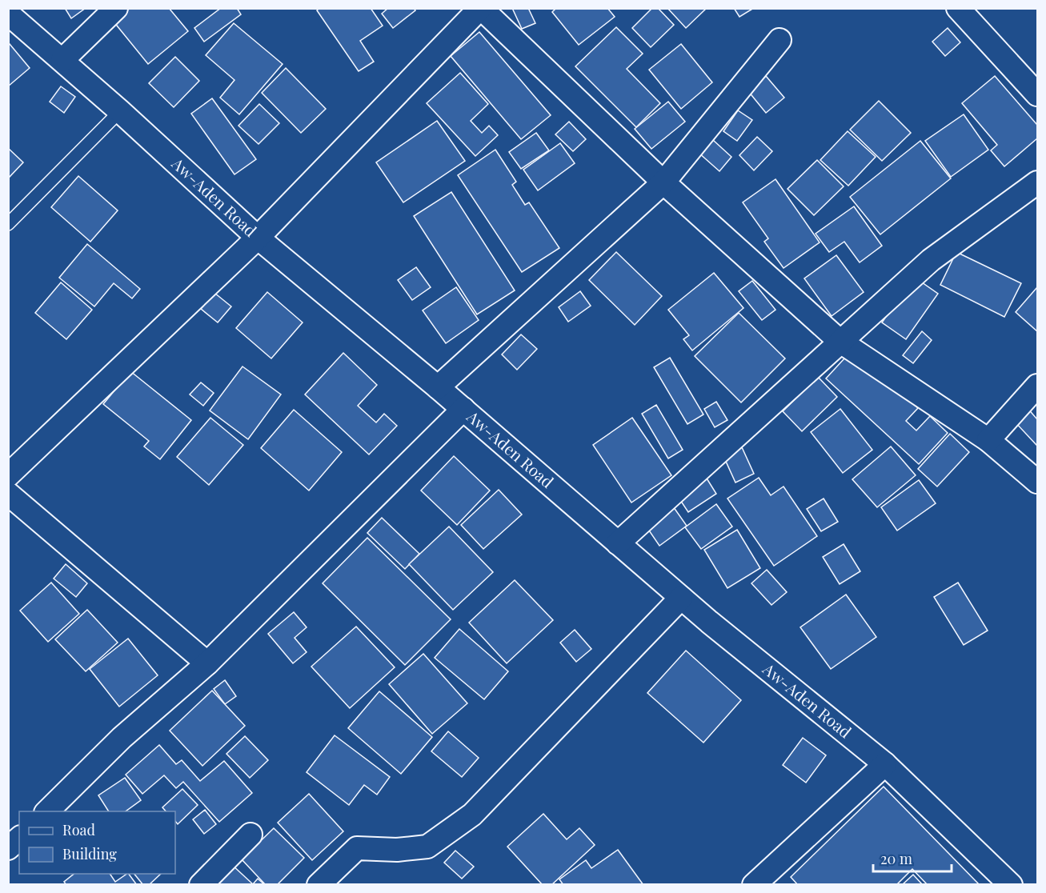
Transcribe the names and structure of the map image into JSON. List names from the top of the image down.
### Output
{
  "streets": {
    "street": ["Aw-Aden Road"]
  },
  "legend": ["Road", "Building"],
  "scale_bar": "20 m"
}
